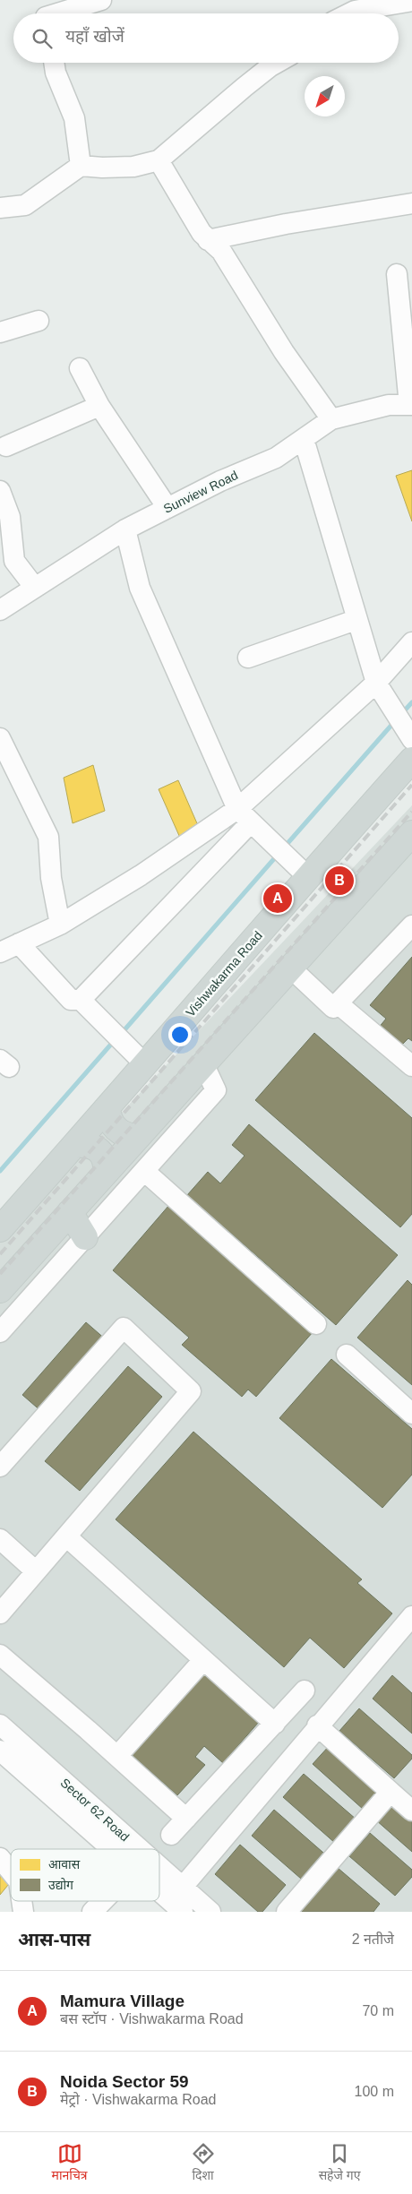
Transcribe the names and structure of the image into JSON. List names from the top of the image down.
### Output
{
  "streets": {
    "main road": ["Vishwakarma Road"],
    "street": ["Sunview Road", "Sector 62 Road"]
  },
  "legend": ["आवास", "उद्योग"],
  "north": "bottom left",
  "page": {
    "search": "यहाँ खोजें",
    "pins": ["B", "A"],
    "heading": ["आस-पास", "2 नतीजे"],
    "list": [
      {
        "mark": "A",
        "name": "Mamura Village",
        "note": "बस स्टॉप · Vishwakarma Road",
        "value": "70 m"
      },
      {
        "mark": "B",
        "name": "Noida Sector 59",
        "note": "मेट्रो · Vishwakarma Road",
        "value": "100 m"
      }
    ],
    "nav": ["मानचित्र", "दिशा", "सहेजे गए"]
  }
}
